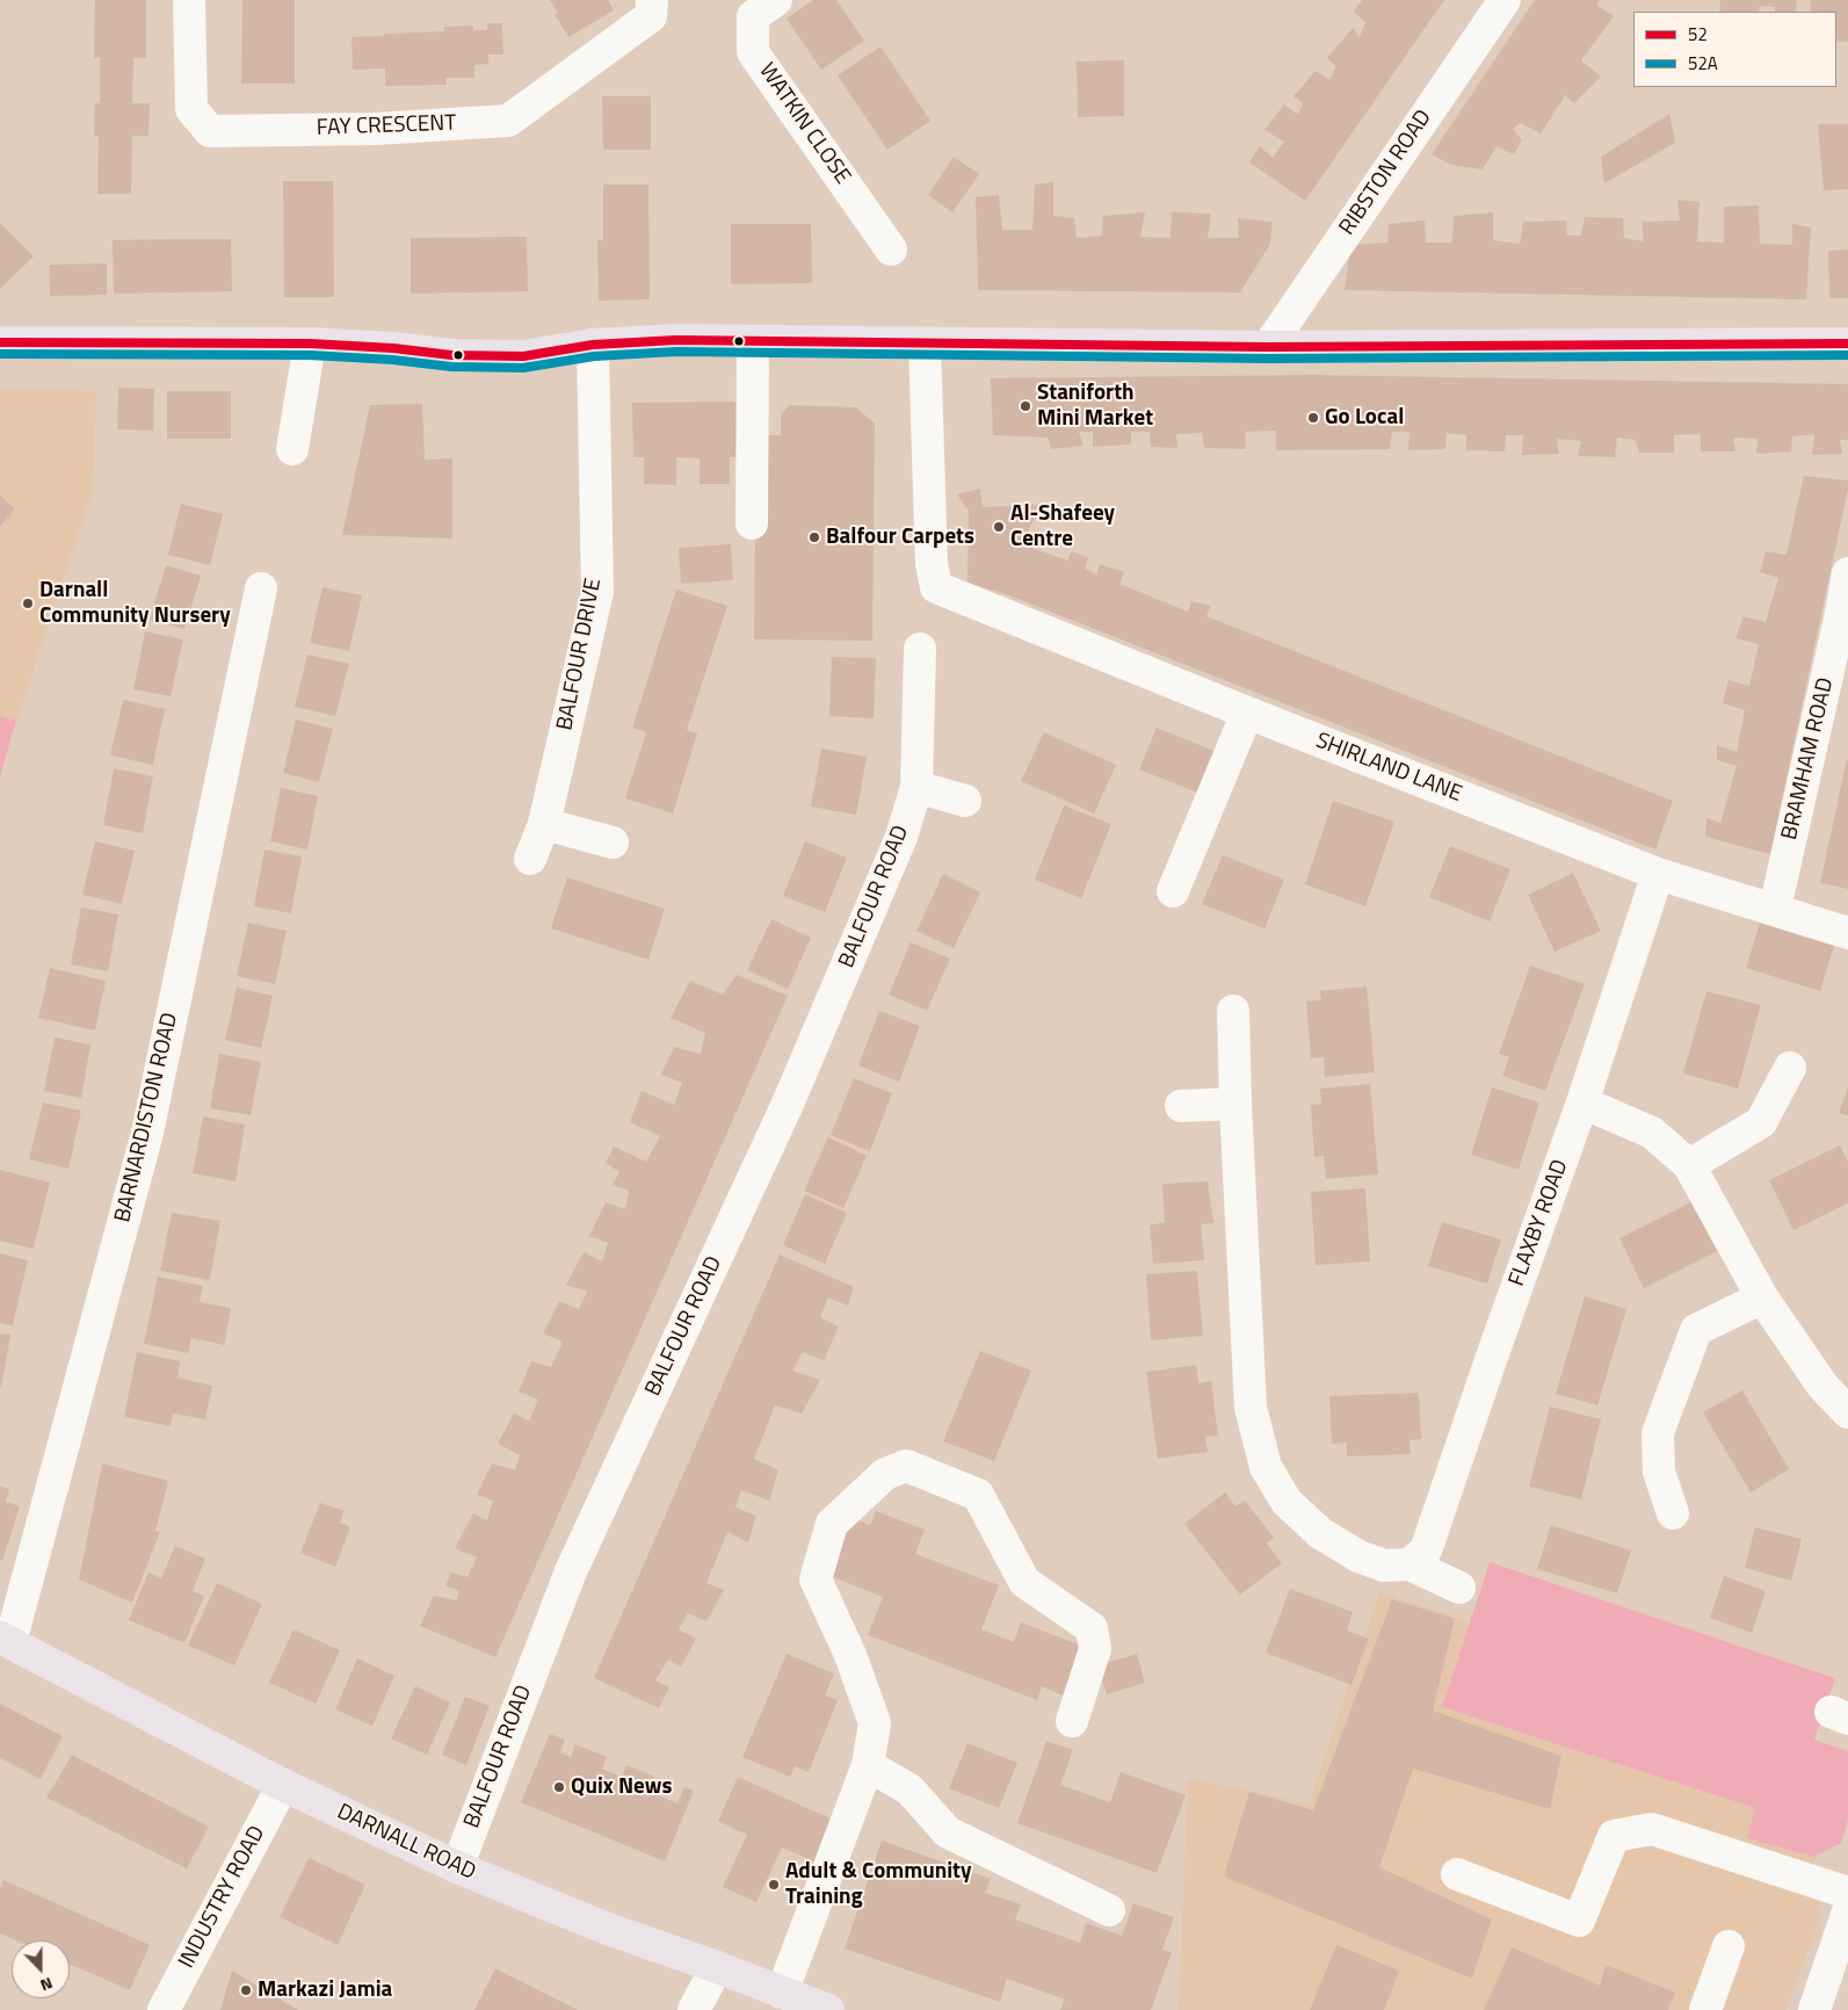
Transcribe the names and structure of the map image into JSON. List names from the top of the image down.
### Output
{
  "streets": {
    "main road": ["DARNALL ROAD"],
    "street": [
      "WATKIN CLOSE",
      "FAY CRESCENT",
      "RIBSTON ROAD",
      "BALFOUR DRIVE",
      "BRAMHAM ROAD",
      "SHIRLAND LANE",
      "BALFOUR ROAD",
      "BARNARDISTON ROAD",
      "FLAXBY ROAD",
      "INDUSTRY ROAD"
    ]
  },
  "crossings": [
    ["BRAMHAM ROAD", "SHIRLAND LANE"],
    ["SHIRLAND LANE", "FLAXBY ROAD"],
    ["BALFOUR ROAD", "DARNALL ROAD"],
    ["BARNARDISTON ROAD", "DARNALL ROAD"],
    ["DARNALL ROAD", "INDUSTRY ROAD"]
  ],
  "places": [
    "Staniforth Mini Market",
    "Go Local",
    "Al-Shafeey Centre",
    "Balfour Carpets",
    "Darnall Community Nursery",
    "Quix News",
    "Adult & Community Training",
    "Markazi Jamia"
  ],
  "lines": ["transit line 52", "transit line 52A"],
  "legend": ["52", "52A"],
  "north": "bottom"
}
